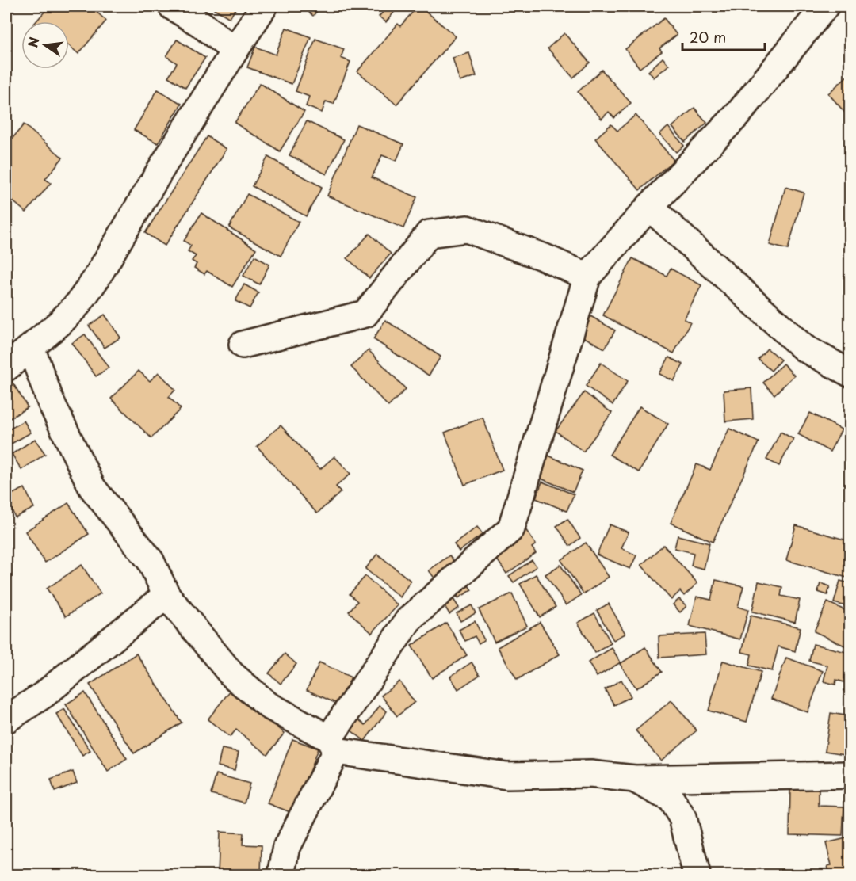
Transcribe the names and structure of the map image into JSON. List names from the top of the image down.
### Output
{
  "scale_bar": "20 m",
  "north": "left"
}
